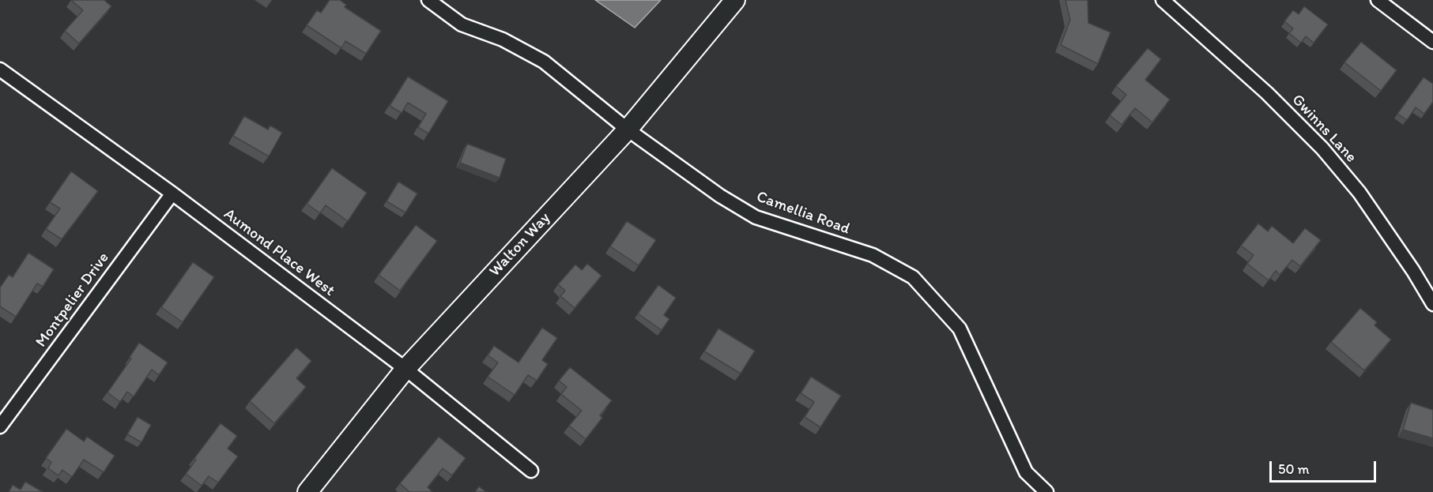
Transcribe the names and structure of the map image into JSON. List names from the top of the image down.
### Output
{
  "streets": {
    "main road": ["Walton Way"],
    "street": [
      "Gwinns Lane",
      "Camellia Road",
      "Aumond Place West",
      "Montpelier Drive"
    ]
  },
  "crossings": [
    ["Camellia Road", "Walton Way"],
    ["Walton Way", "Aumond Place West"],
    ["Aumond Place West", "Montpelier Drive"]
  ],
  "scale_bar": "50 m"
}
